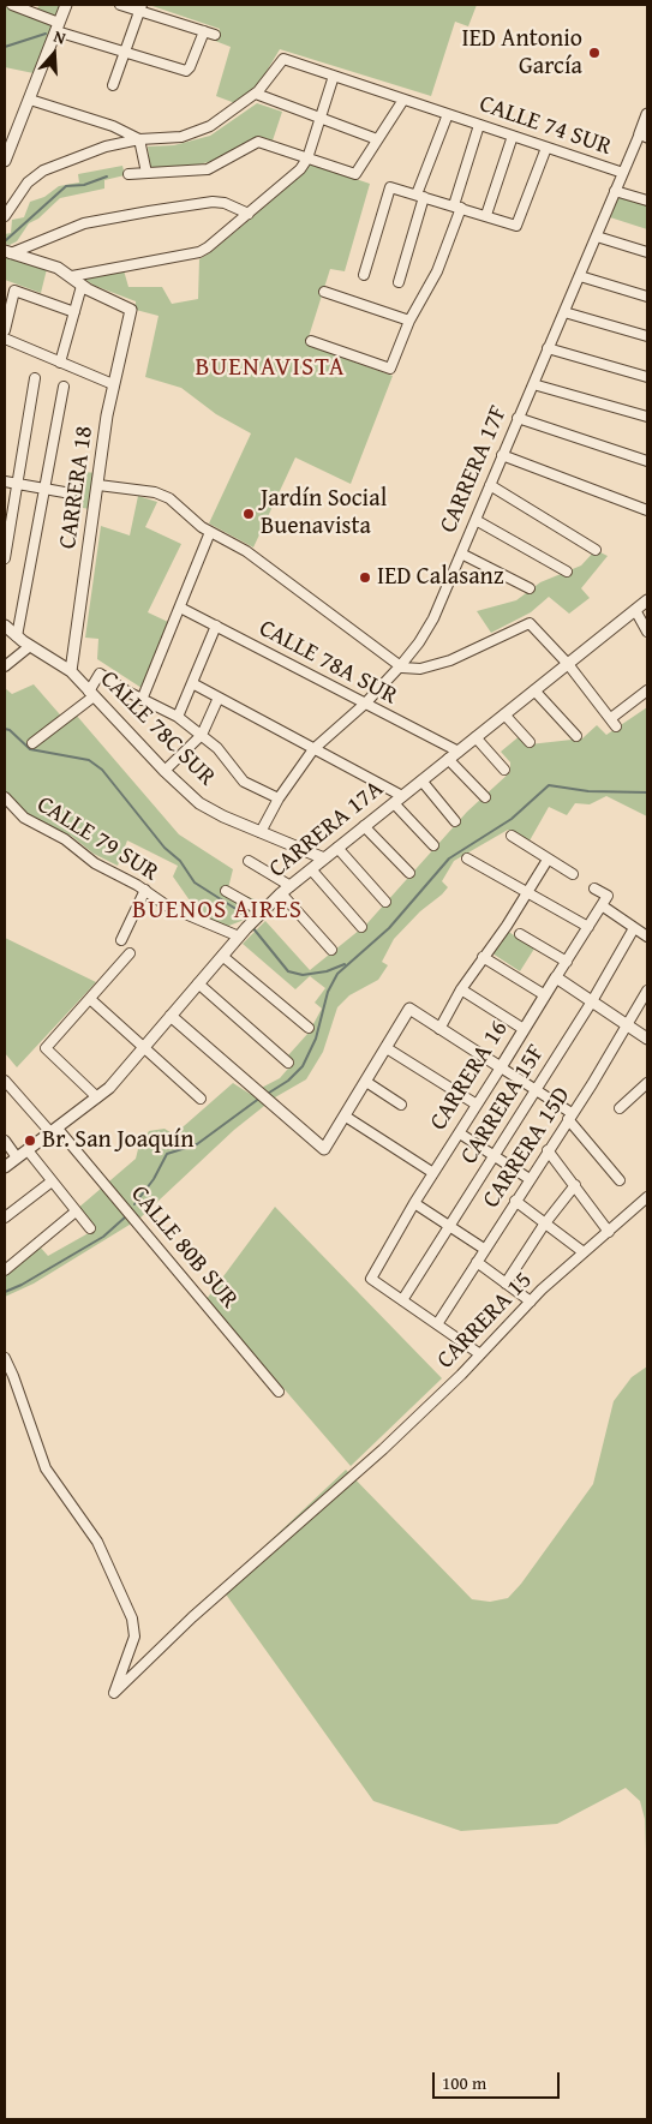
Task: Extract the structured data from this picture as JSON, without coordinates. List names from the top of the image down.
{
  "streets": {
    "street": [
      "CALLE 74 SUR",
      "CARRERA 17F",
      "CARRERA 18",
      "CALLE 78A SUR",
      "CALLE 78C SUR",
      "CARRERA 17A",
      "CALLE 79 SUR",
      "CARRERA 16",
      "CARRERA 15F",
      "CARRERA 15D",
      "CALLE 80B SUR",
      "CARRERA 15"
    ]
  },
  "crossings": [
    ["CALLE 74 SUR", "CARRERA 17F"],
    ["CARRERA 17F", "CALLE 78A SUR"],
    ["CARRERA 17F", "CALLE 78C SUR"],
    ["CARRERA 18", "CALLE 78C SUR"],
    ["CALLE 78A SUR", "CARRERA 17A"],
    ["CALLE 78C SUR", "CARRERA 17A"],
    ["CARRERA 17A", "CALLE 79 SUR"],
    ["CARRERA 17A", "CALLE 80B SUR"],
    ["CARRERA 16", "CARRERA 15F"]
  ],
  "districts": ["BUENAVISTA", "BUENOS AIRES"],
  "places": [
    "IED Antonio García",
    "Jardín Social Buenavista",
    "IED Calasanz",
    "Br. San Joaquín"
  ],
  "scale_bar": "100 m",
  "north": "top"
}
